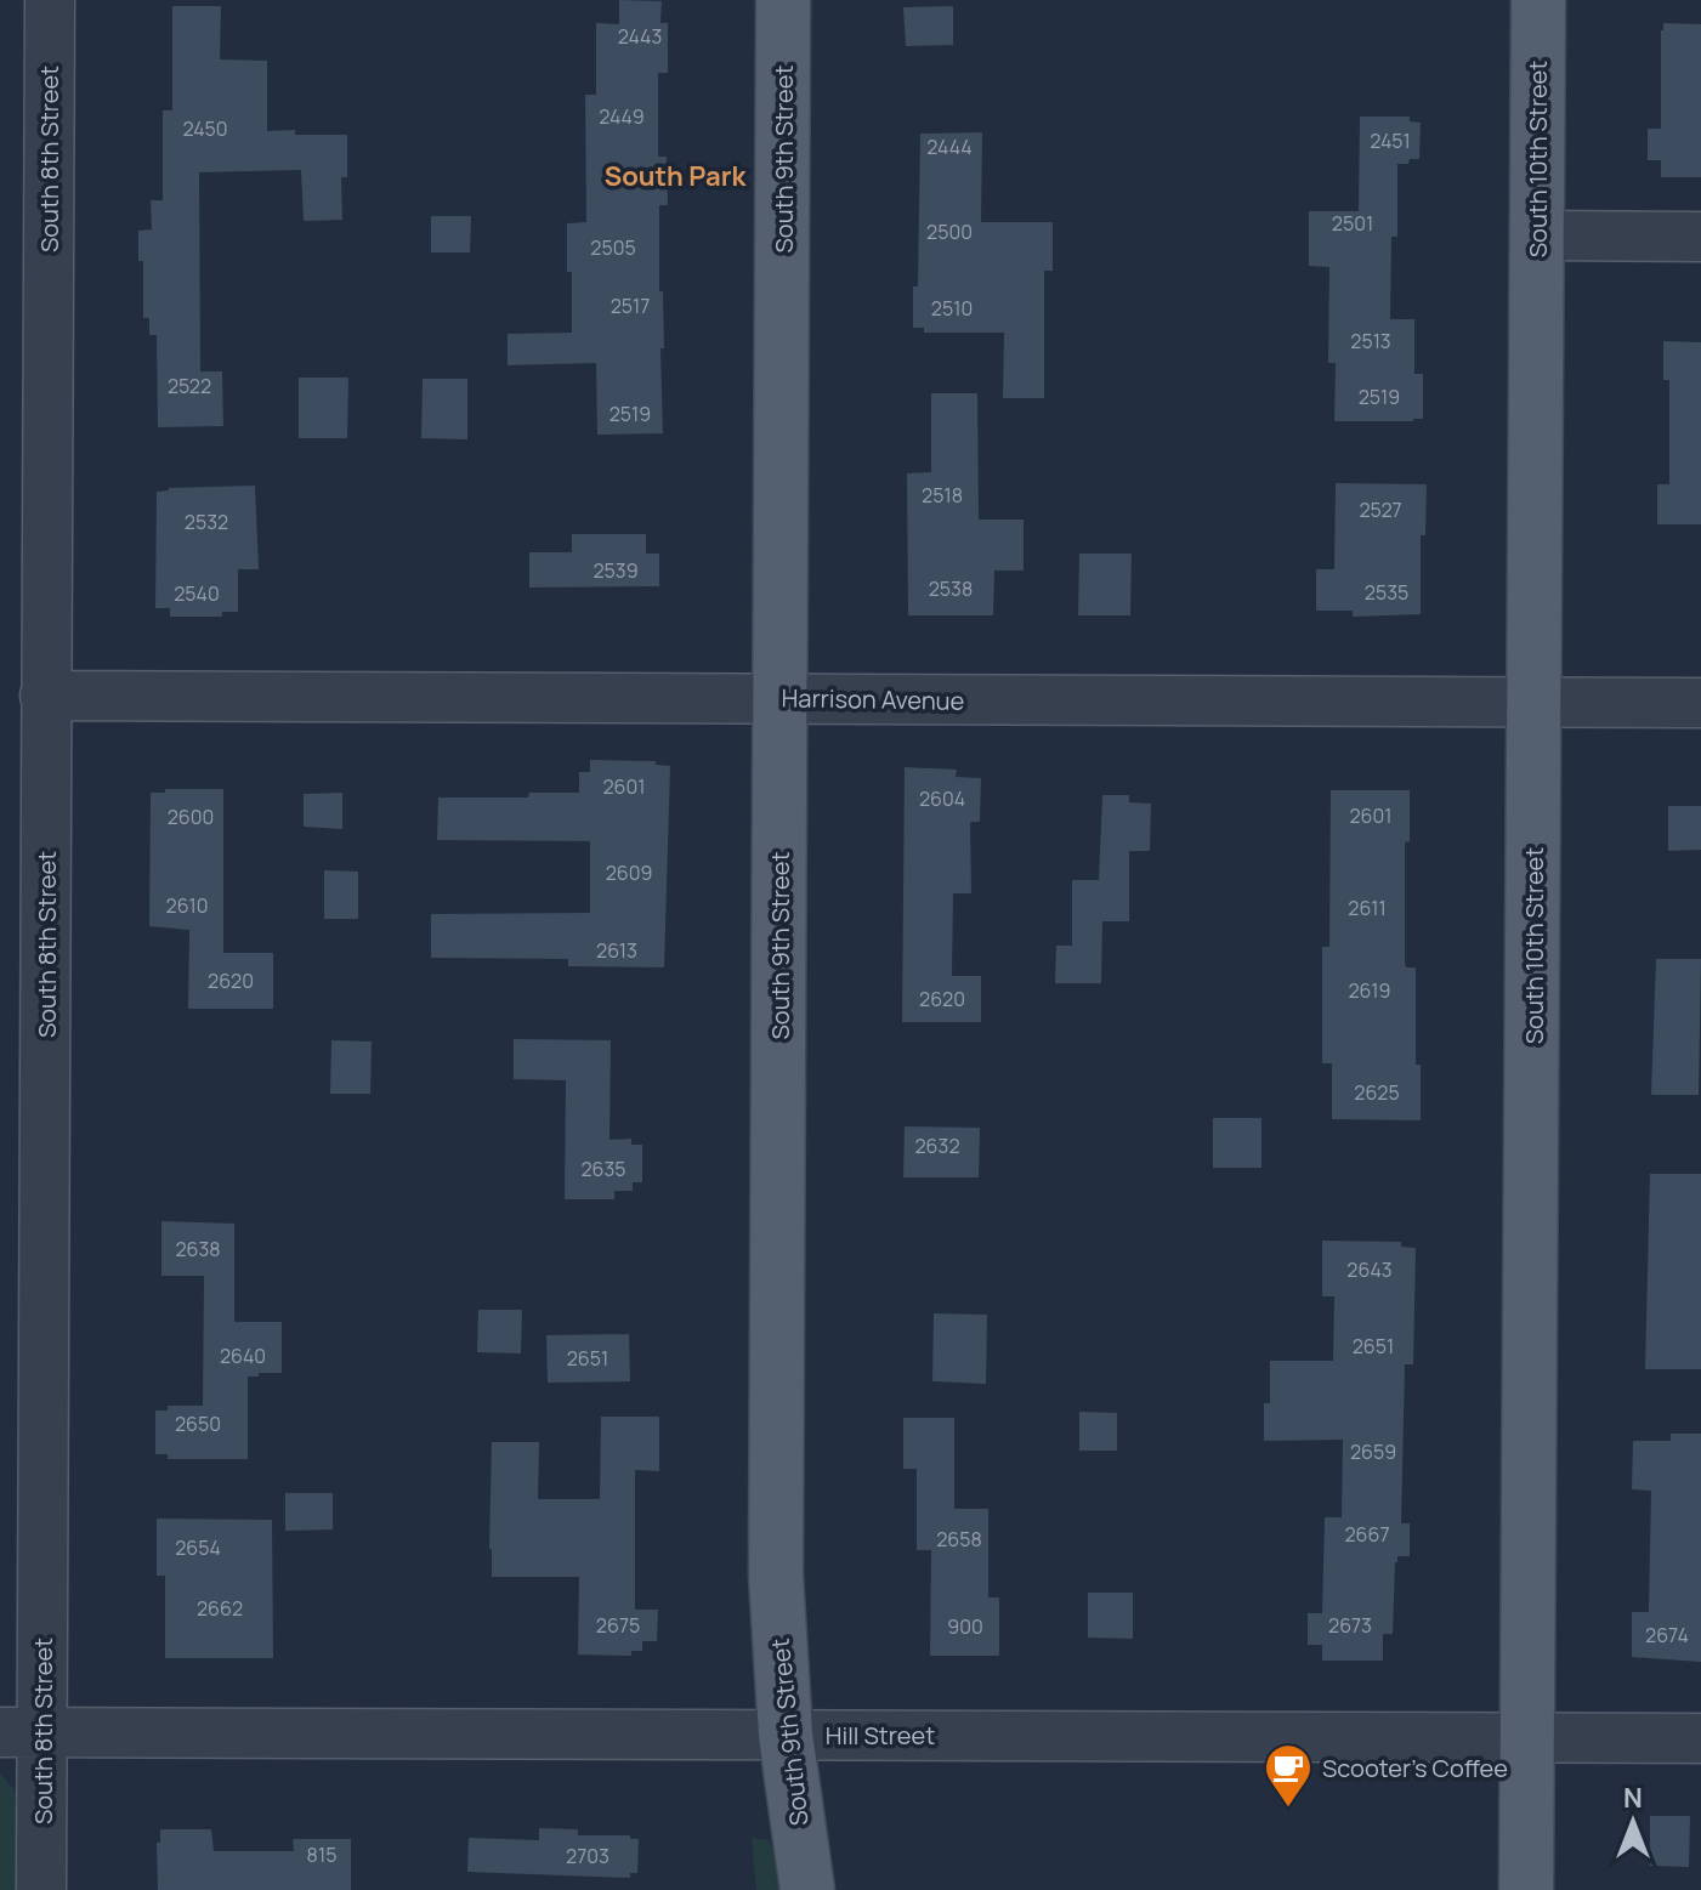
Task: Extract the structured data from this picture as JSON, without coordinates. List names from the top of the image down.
{
  "streets": {
    "main road": ["South 9th Street", "South 10th Street"],
    "street": ["South 8th Street", "Harrison Avenue", "Hill Street"]
  },
  "crossings": [
    ["South 8th Street", "Harrison Avenue"],
    ["South 8th Street", "Hill Street"],
    ["South 9th Street", "Harrison Avenue"],
    ["South 9th Street", "Hill Street"],
    ["South 10th Street", "Harrison Avenue"],
    ["South 10th Street", "Hill Street"]
  ],
  "districts": ["South Park"],
  "places": {
    "cafe": ["Scooter's Coffee"]
  },
  "house_numbers": [
    "2443",
    "2449",
    "2450",
    "2451",
    "2444",
    "2501",
    "2500",
    "2505",
    "2517",
    "2510",
    "2513",
    "2522",
    "2519",
    "2519",
    "2518",
    "2527",
    "2532",
    "2539",
    "2538",
    "2535",
    "2540",
    "2601",
    "2604",
    "2601",
    "2600",
    "2609",
    "2610",
    "2611",
    "2613",
    "2620",
    "2619",
    "2620",
    "2625",
    "2632",
    "2635",
    "2638",
    "2643",
    "2651",
    "2640",
    "2651",
    "2650",
    "2659",
    "2667",
    "2658",
    "2654",
    "2662",
    "2675",
    "2673",
    "900",
    "2674",
    "815",
    "2703"
  ],
  "north": "top"
}
